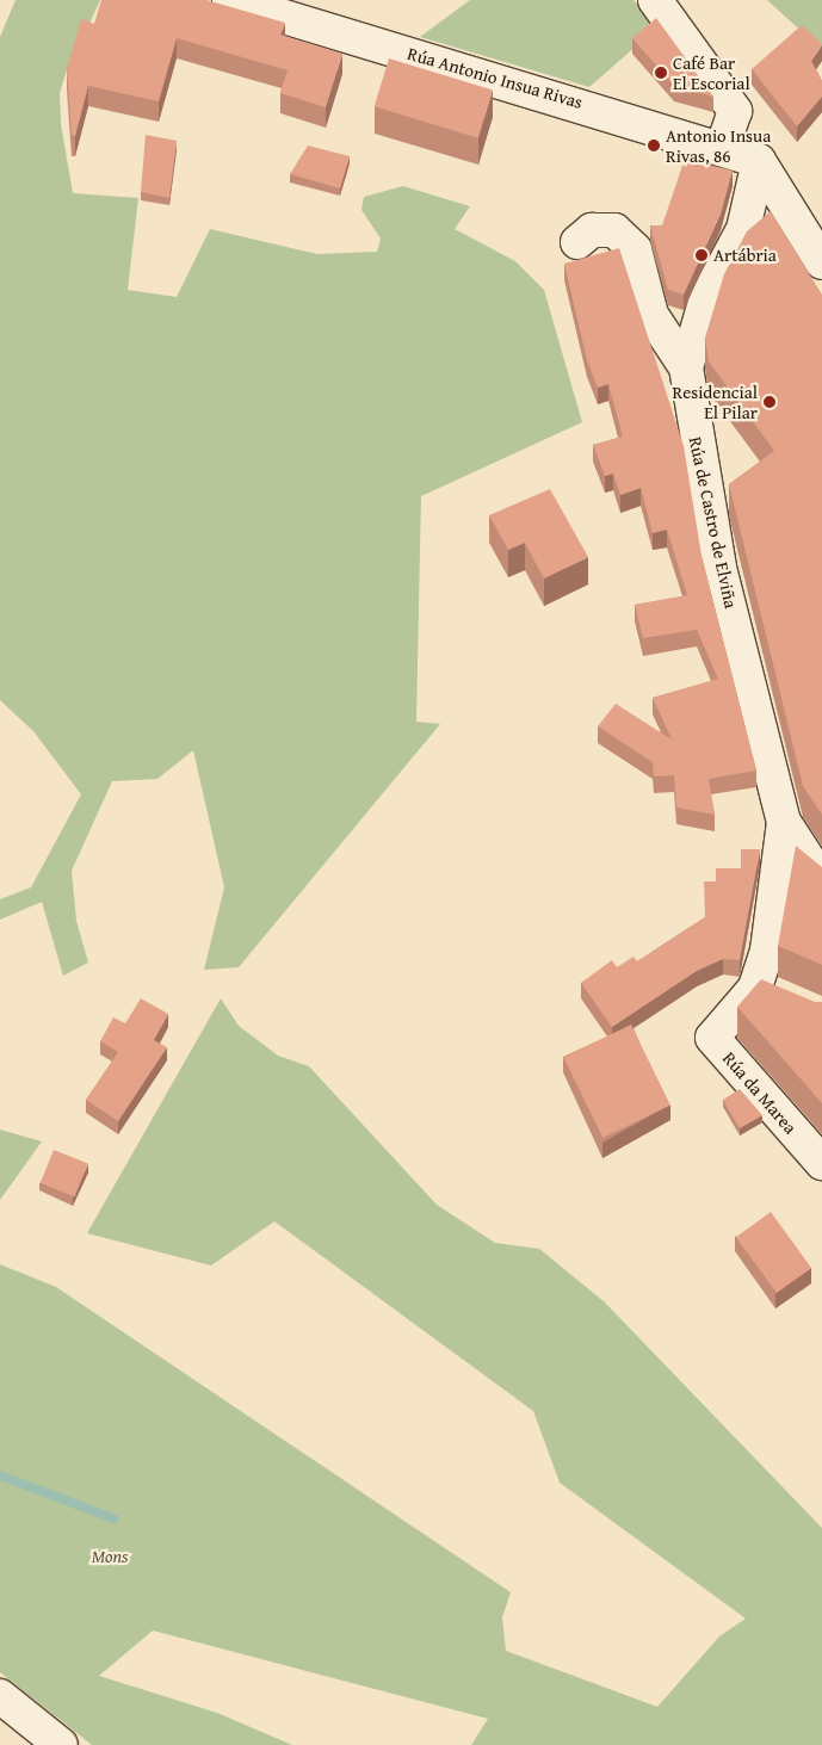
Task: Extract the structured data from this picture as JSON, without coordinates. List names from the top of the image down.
{
  "streets": {
    "street": ["Rúa Antonio Insua Rivas", "Rúa de Castro de Elviña", "Rúa da Marea"]
  },
  "crossings": [
    ["Rúa Antonio Insua Rivas", "Rúa de Castro de Elviña"],
    ["Rúa de Castro de Elviña", "Rúa da Marea"]
  ],
  "parks": ["Mons"],
  "places": [
    "Café Bar El Escorial",
    "Antonio Insua Rivas, 86",
    "Artábria",
    "Residencial El Pilar"
  ]
}
